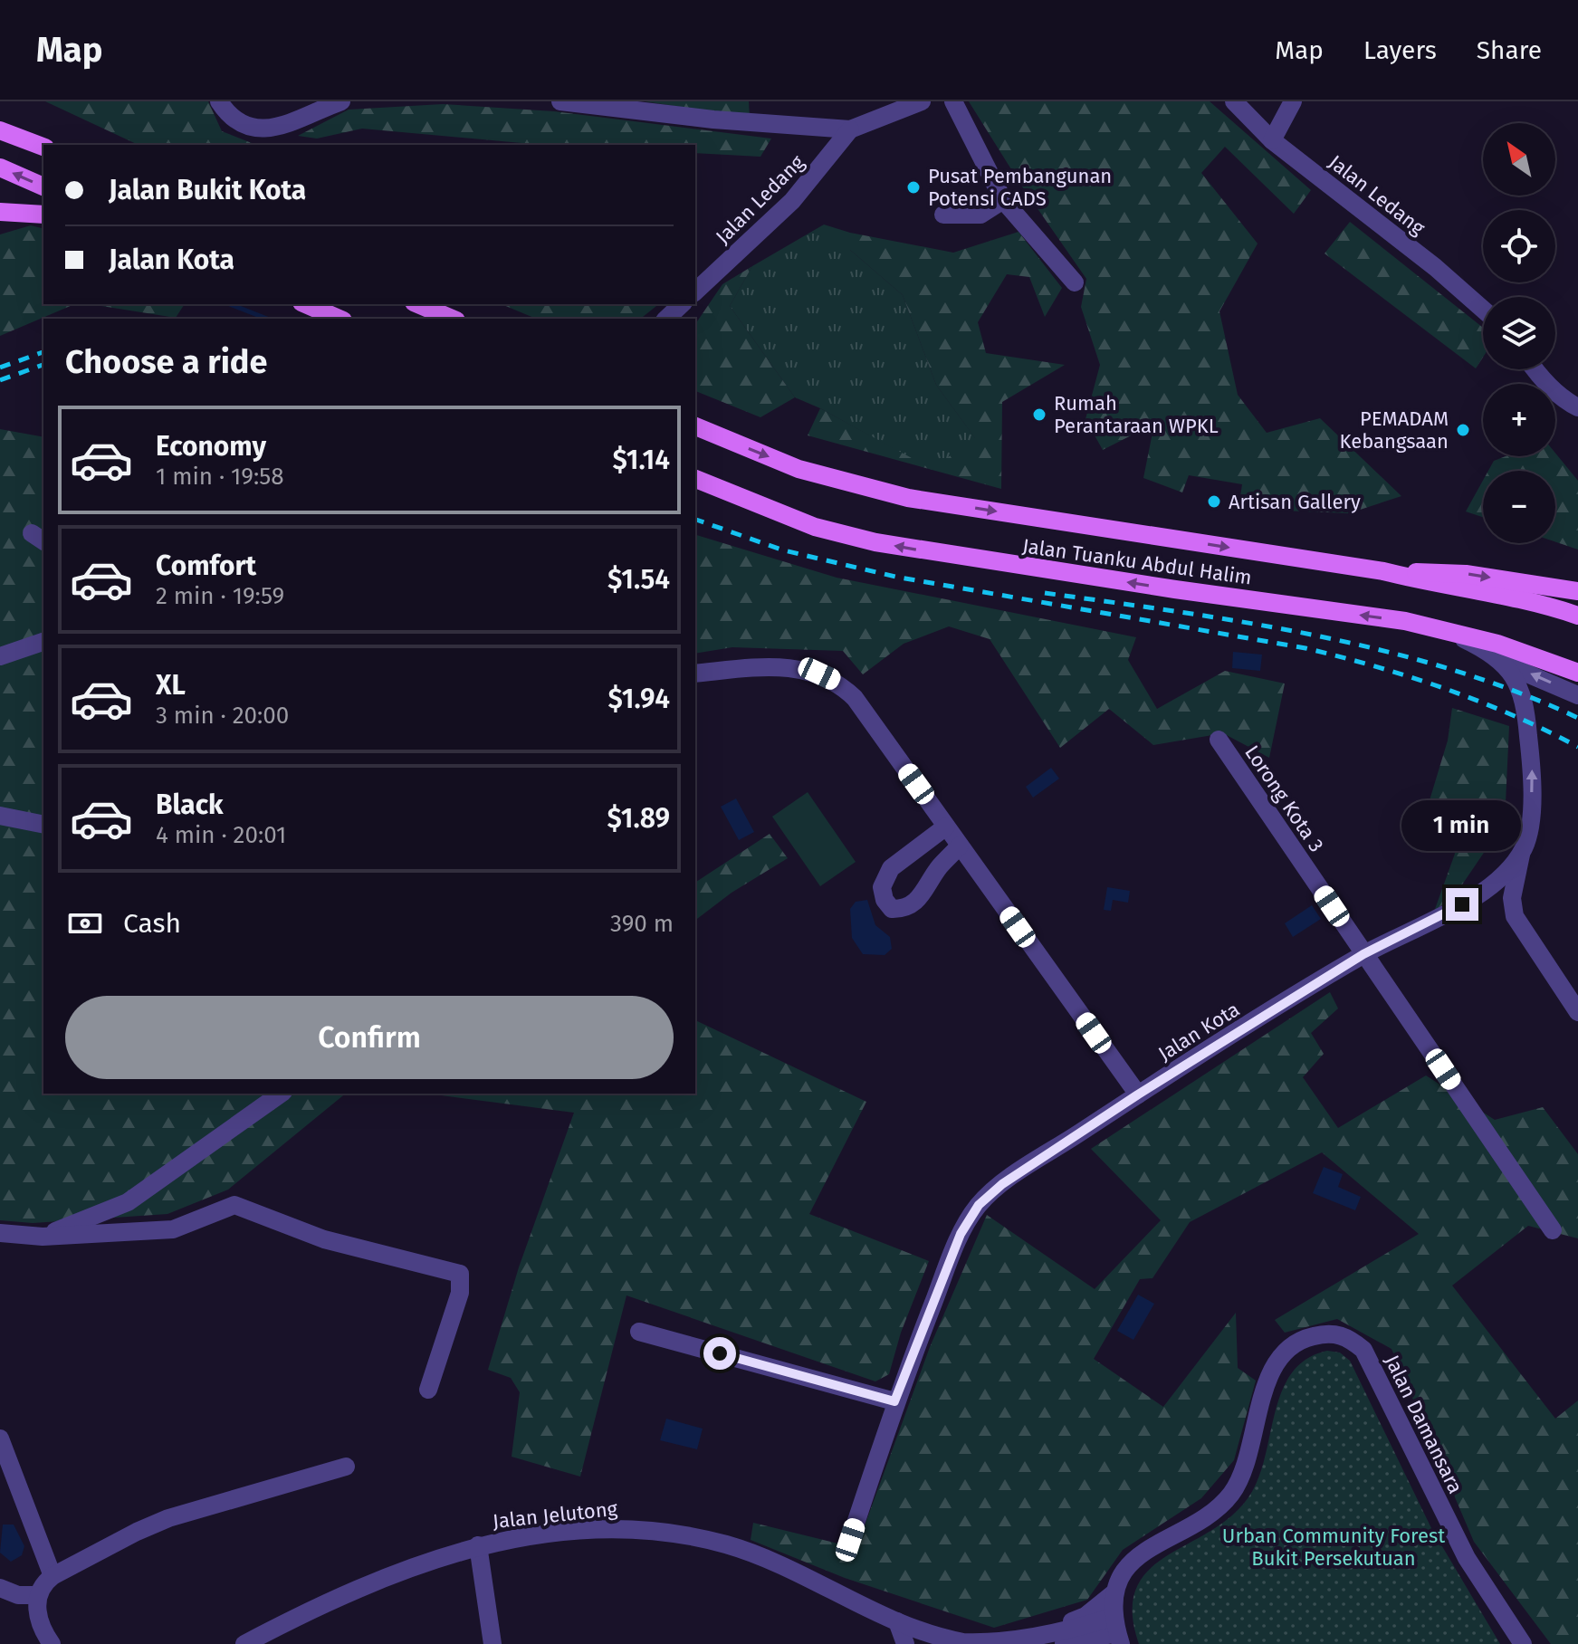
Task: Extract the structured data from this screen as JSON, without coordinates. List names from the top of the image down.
{
  "streets": {
    "main road": ["Jalan Tuanku Abdul Halim"],
    "street": [
      "Jalan Ledang",
      "Lorong Kota 3",
      "Jalan Kota",
      "Jalan Damansara",
      "Jalan Jelutong"
    ]
  },
  "crossings": [
    ["Lorong Kota 3", "Jalan Kota"],
    ["Jalan Damansara", "Jalan Jelutong"]
  ],
  "parks": ["Urban Community Forest Bukit Persekutuan"],
  "places": [
    "Pusat Pembangunan Potensi CADS",
    "Rumah Perantaraan WPKL",
    "PEMADAM Kebangsaan",
    "Artisan Gallery"
  ],
  "north": "top left",
  "page": {
    "header": "Map",
    "nav": ["Map", "Layers", "Share"],
    "map_buttons": ["+", "−"],
    "banner": ["Jalan Bukit Kota", "Jalan Kota"],
    "heading": "Choose a ride",
    "list": [
      {
        "name": "Economy",
        "note": "1 min · 19:58",
        "value": "$1.14"
      },
      {
        "name": "Comfort",
        "note": "2 min · 19:59",
        "value": "$1.54"
      },
      {
        "name": "XL",
        "note": "3 min · 20:00",
        "value": "$1.94"
      },
      {
        "name": "Black",
        "note": "4 min · 20:01",
        "value": "$1.89"
      }
    ],
    "bubble": "1 min",
    "pay": ["Cash", "390 m"],
    "buttons": "Confirm"
  }
}
